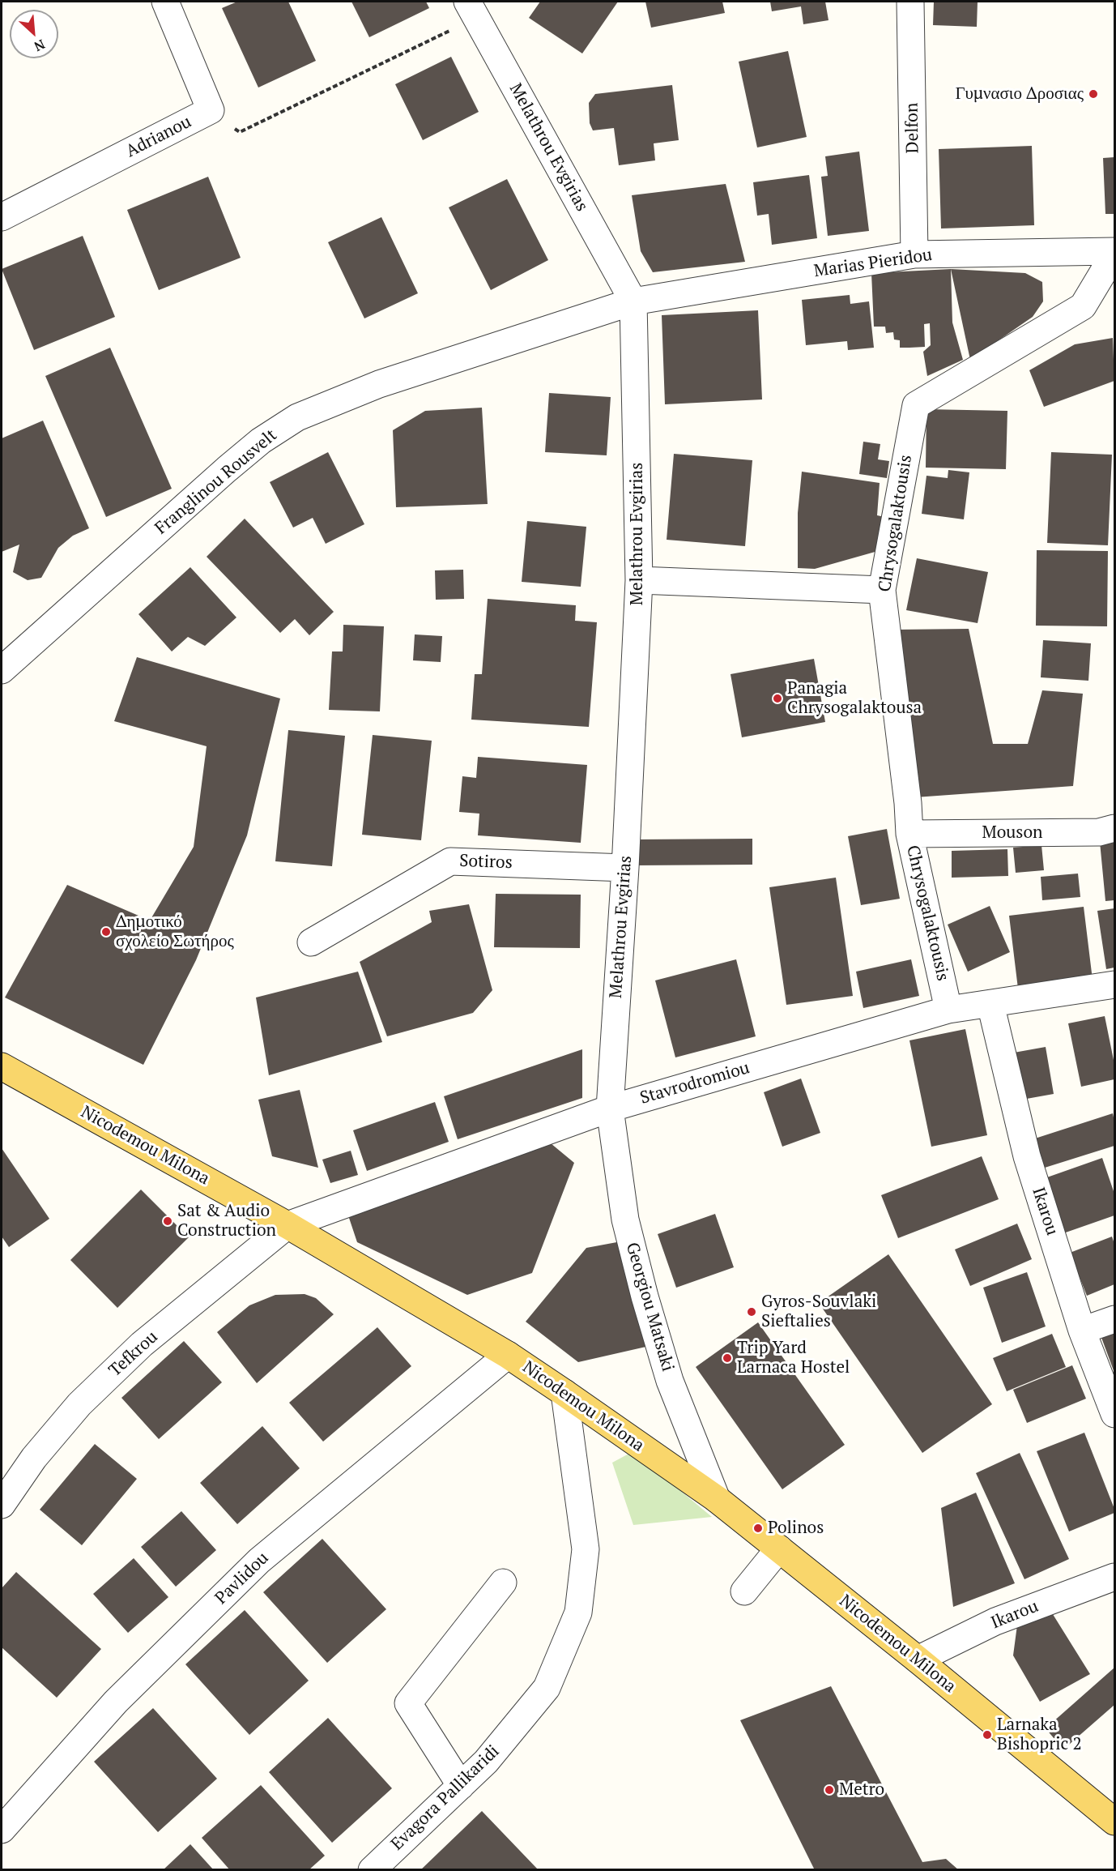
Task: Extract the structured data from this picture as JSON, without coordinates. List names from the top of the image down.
{
  "streets": {
    "main road": ["Nicodemou Milona"],
    "street": [
      "Delfon",
      "Adrianou",
      "Melathrou Evgirias",
      "Marias Pieridou",
      "Franglinou Rousvelt",
      "Chrysogalaktousis",
      "Mouson",
      "Sotiros",
      "Stavrodromiou",
      "Ikarou",
      "Georgiou Matsaki",
      "Tefkrou",
      "Pavlidou",
      "Evagora Pallikaridi"
    ]
  },
  "crossings": [
    ["Delfon", "Marias Pieridou"],
    ["Melathrou Evgirias", "Marias Pieridou"],
    ["Melathrou Evgirias", "Franglinou Rousvelt"],
    ["Melathrou Evgirias", "Sotiros"],
    ["Melathrou Evgirias", "Stavrodromiou"],
    ["Melathrou Evgirias", "Georgiou Matsaki"],
    ["Marias Pieridou", "Franglinou Rousvelt"],
    ["Marias Pieridou", "Chrysogalaktousis"],
    ["Chrysogalaktousis", "Mouson"],
    ["Chrysogalaktousis", "Stavrodromiou"],
    ["Stavrodromiou", "Nicodemou Milona"],
    ["Stavrodromiou", "Ikarou"],
    ["Stavrodromiou", "Georgiou Matsaki"],
    ["Stavrodromiou", "Tefkrou"],
    ["Nicodemou Milona", "Ikarou"],
    ["Nicodemou Milona", "Georgiou Matsaki"],
    ["Nicodemou Milona", "Tefkrou"],
    ["Nicodemou Milona", "Pavlidou"],
    ["Nicodemou Milona", "Evagora Pallikaridi"]
  ],
  "places": [
    "Γυμνασιο Δροσιας",
    "Panagia Chrysogalaktousa",
    "Δημοτικό σχολείο Σωτήρος",
    "Sat & Audio Construction",
    "Gyros-Souvlaki Sieftalies",
    "Trip Yard Larnaca Hostel",
    "Polinos",
    "Larnaka Bishopric 2",
    "Metro"
  ],
  "north": "bottom right"
}
